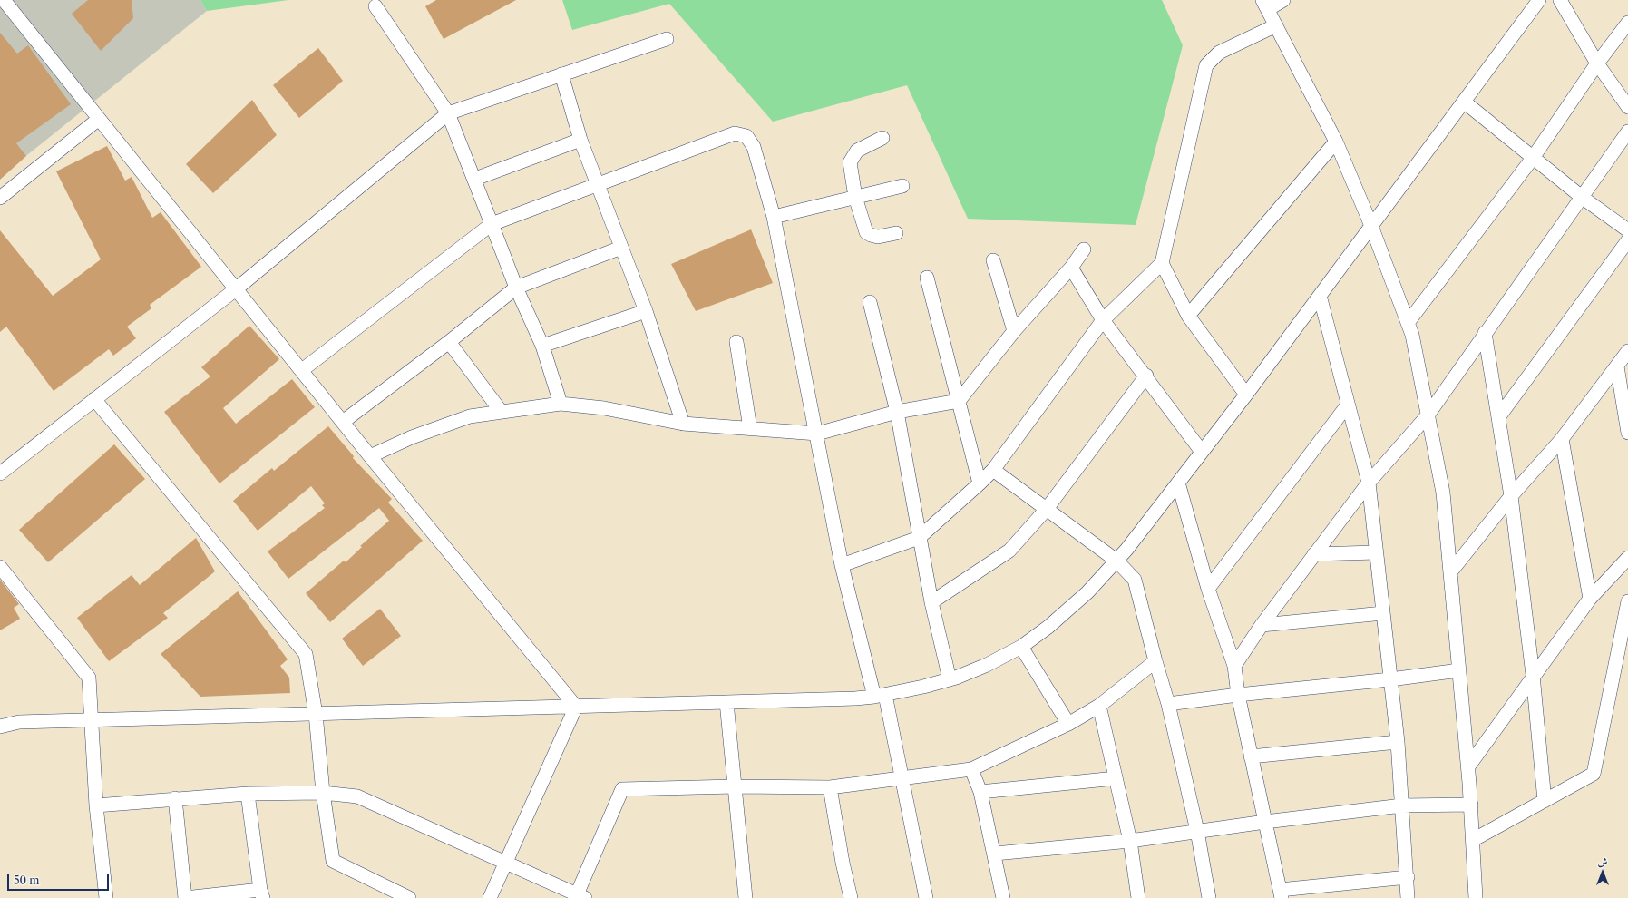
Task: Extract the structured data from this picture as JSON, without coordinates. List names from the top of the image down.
{
  "scale_bar": "50 m",
  "north": "top"
}
